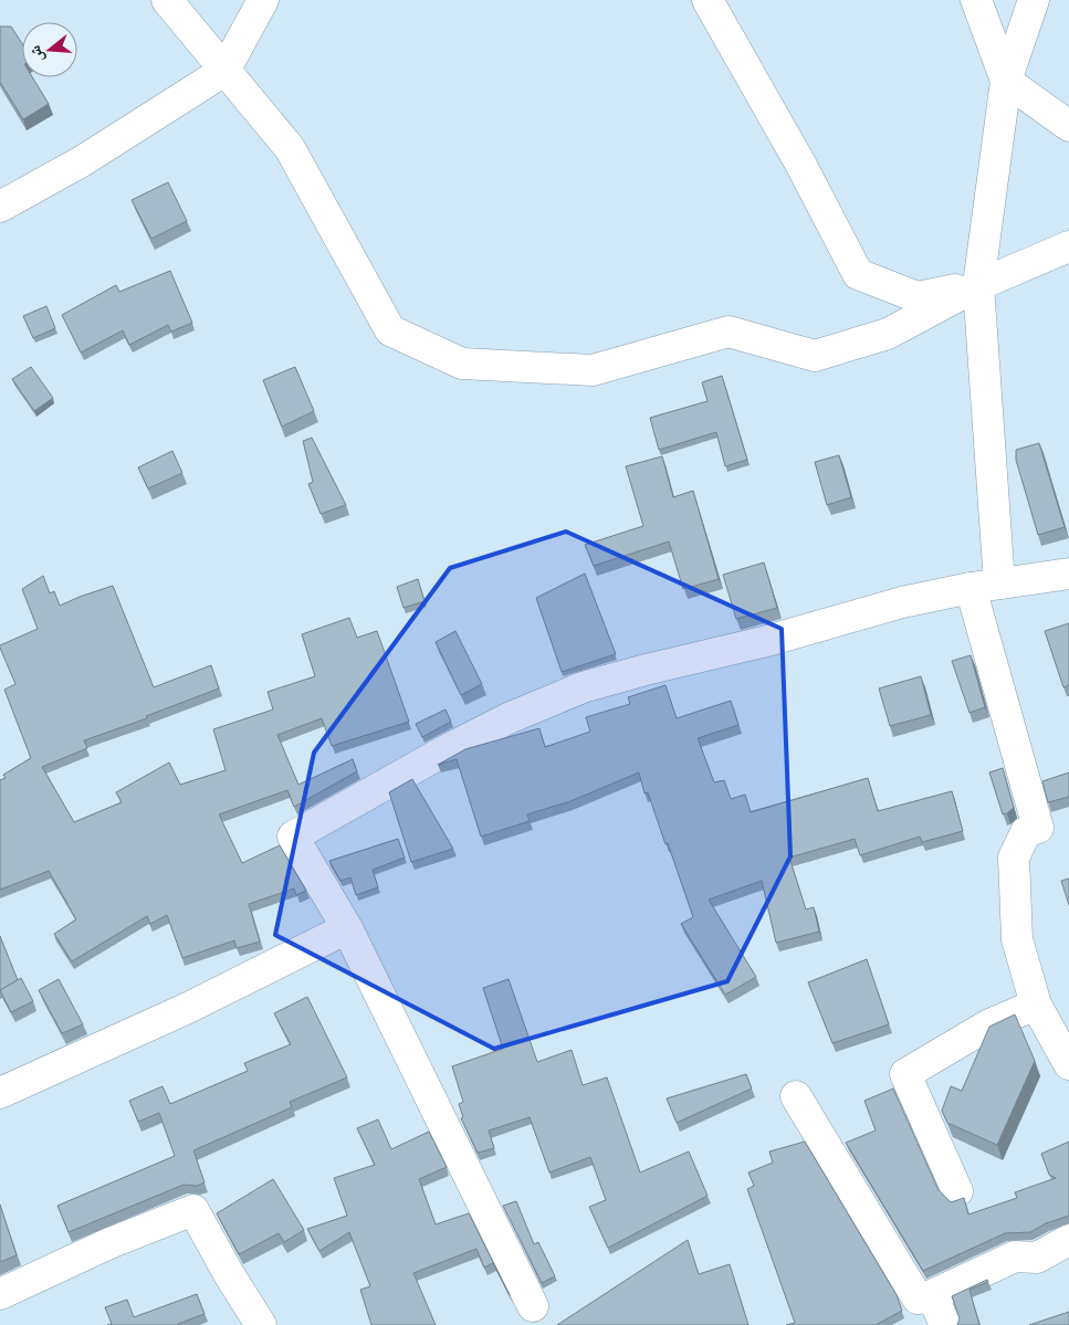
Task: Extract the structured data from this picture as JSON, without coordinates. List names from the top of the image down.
{
  "north": "left"
}
